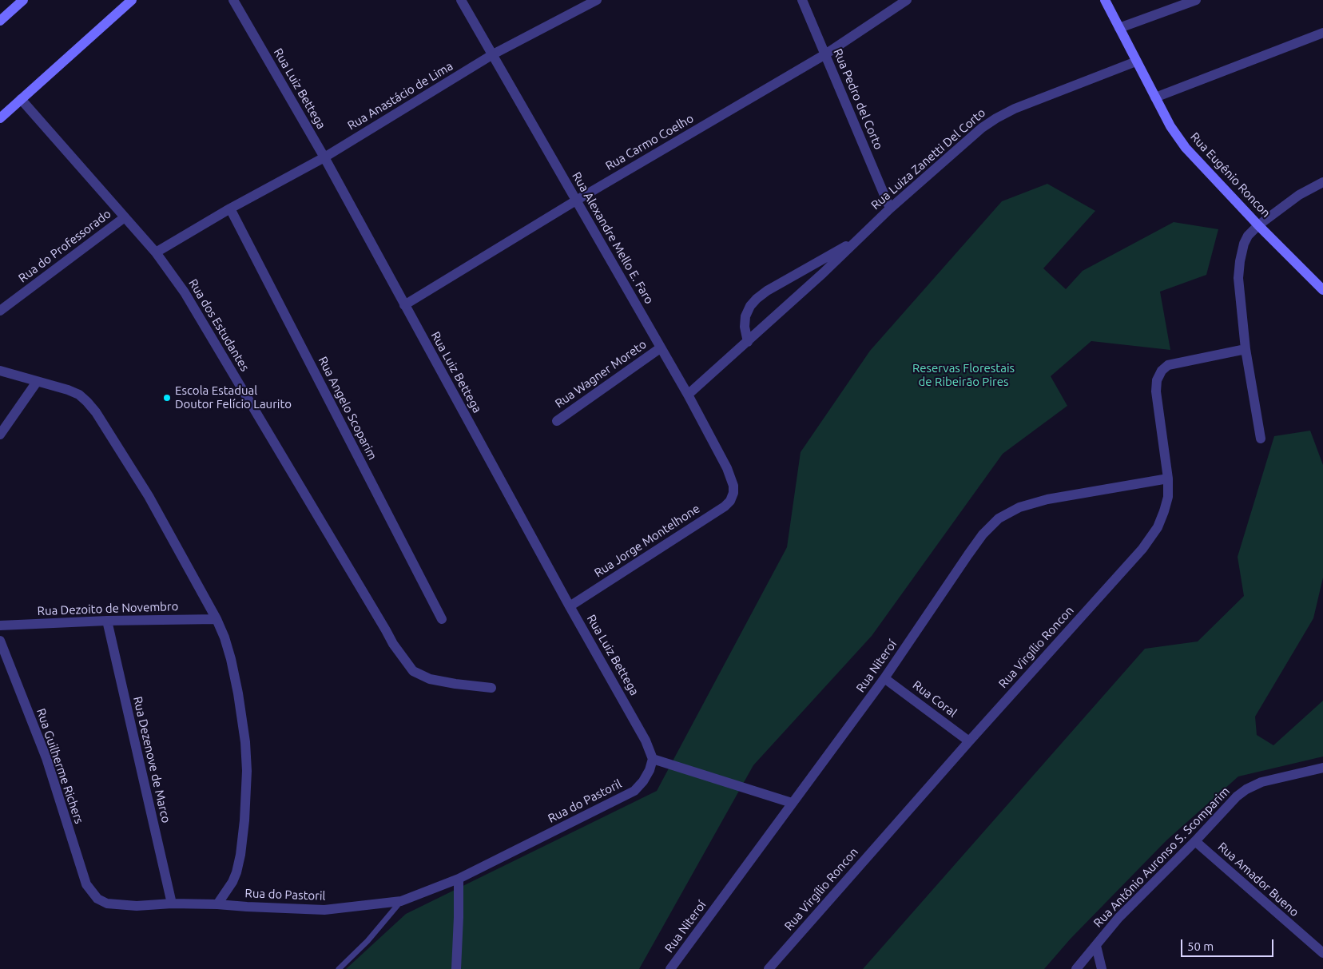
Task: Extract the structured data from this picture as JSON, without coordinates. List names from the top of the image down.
{
  "streets": {
    "street": [
      "Rua Luiz Bettega",
      "Rua Anastácio de Lima",
      "Rua Pedro del Corto",
      "Rua Carmo Coelho",
      "Rua Luiza Zanetti Del Corto",
      "Rua Eugênio Roncon",
      "Rua Alexandre Mello E. Faro",
      "Rua do Professorado",
      "Rua dos Estudantes",
      "Rua Wagner Moreto",
      "Rua Angelo Scoparim",
      "Rua Jorge Montelhone",
      "Rua Dezoito de Novembro",
      "Rua Virgílio Roncon",
      "Rua Niteroí",
      "Rua Coral",
      "Rua Dezenove de Marco",
      "Rua Guilherme Richers",
      "Rua do Pastoril",
      "Rua Antônio Auronso S. Scomparim",
      "Rua Amador Bueno"
    ]
  },
  "crossings": [
    ["Rua Luiz Bettega", "Rua Anastácio de Lima"],
    ["Rua Luiz Bettega", "Rua Carmo Coelho"],
    ["Rua Luiz Bettega", "Rua Jorge Montelhone"],
    ["Rua Luiz Bettega", "Rua do Pastoril"],
    ["Rua Anastácio de Lima", "Rua Alexandre Mello E. Faro"],
    ["Rua Anastácio de Lima", "Rua dos Estudantes"],
    ["Rua Anastácio de Lima", "Rua Angelo Scoparim"],
    ["Rua Pedro del Corto", "Rua Carmo Coelho"],
    ["Rua Pedro del Corto", "Rua Luiza Zanetti Del Corto"],
    ["Rua Carmo Coelho", "Rua Alexandre Mello E. Faro"],
    ["Rua Luiza Zanetti Del Corto", "Rua Eugênio Roncon"],
    ["Rua Luiza Zanetti Del Corto", "Rua Alexandre Mello E. Faro"],
    ["Rua Alexandre Mello E. Faro", "Rua Wagner Moreto"],
    ["Rua Alexandre Mello E. Faro", "Rua Jorge Montelhone"],
    ["Rua do Professorado", "Rua dos Estudantes"],
    ["Rua Dezoito de Novembro", "Rua Dezenove de Marco"],
    ["Rua Virgílio Roncon", "Rua Niteroí"],
    ["Rua Virgílio Roncon", "Rua Coral"],
    ["Rua Niteroí", "Rua Coral"],
    ["Rua Dezenove de Marco", "Rua do Pastoril"],
    ["Rua Guilherme Richers", "Rua do Pastoril"],
    ["Rua Antônio Auronso S. Scomparim", "Rua Amador Bueno"]
  ],
  "parks": ["Reservas Florestais de Ribeirão Pires"],
  "places": ["Escola Estadual Doutor Felício Laurito"],
  "scale_bar": "50 m"
}
